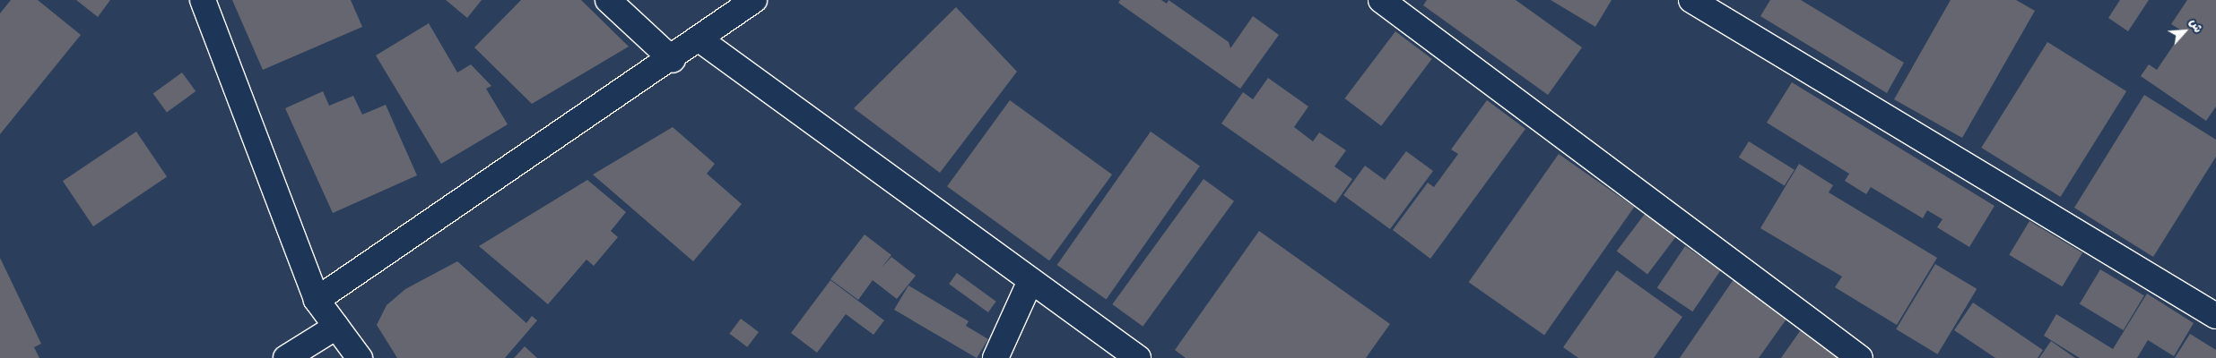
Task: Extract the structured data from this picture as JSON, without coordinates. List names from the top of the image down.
{
  "north": "top right"
}
